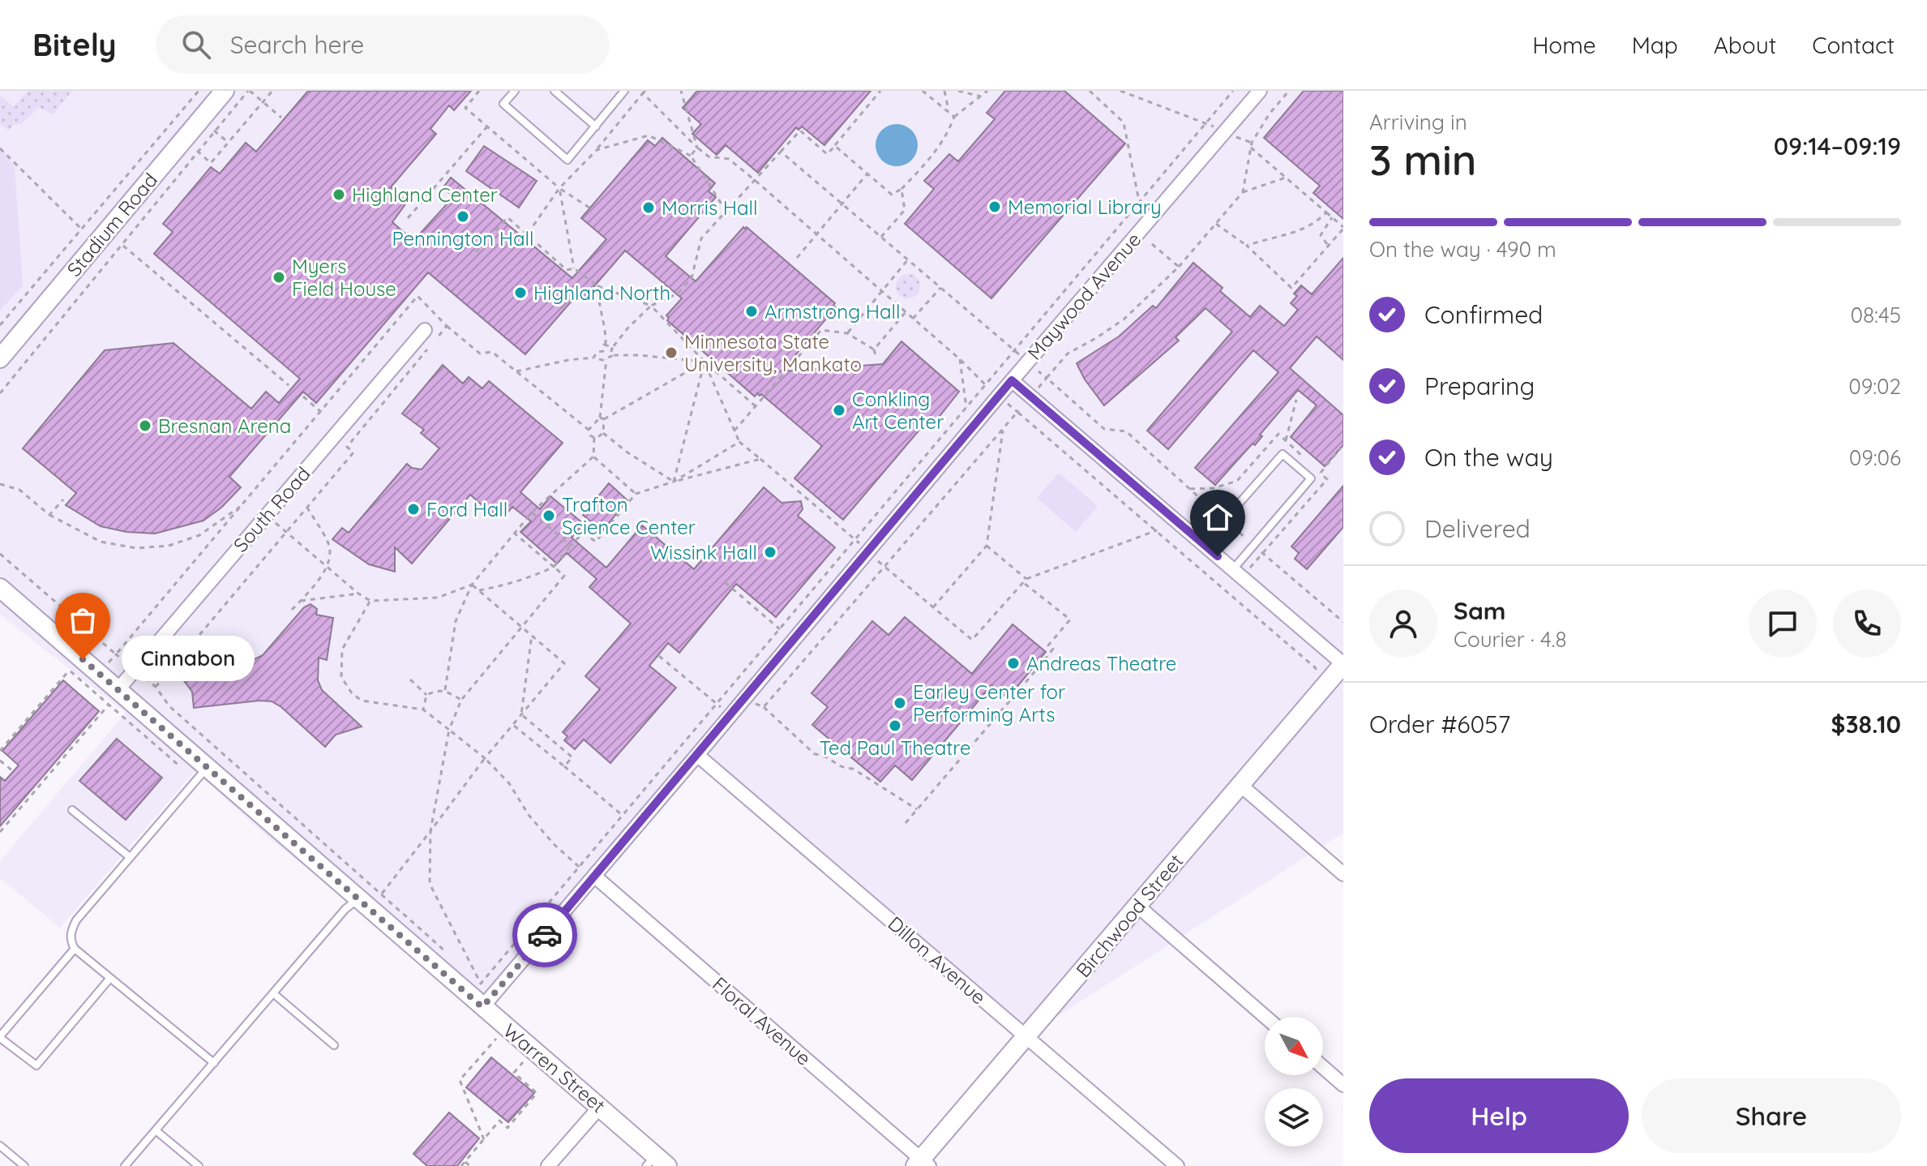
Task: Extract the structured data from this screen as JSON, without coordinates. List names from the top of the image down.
{
  "streets": {
    "street": [
      "Stadium Road",
      "Maywood Avenue",
      "South Road",
      "Birchwood Street",
      "Dillon Avenue",
      "Floral Avenue",
      "Warren Street"
    ]
  },
  "crossings": [
    ["Maywood Avenue", "Dillon Avenue"],
    ["Maywood Avenue", "Floral Avenue"],
    ["Maywood Avenue", "Warren Street"],
    ["South Road", "Warren Street"],
    ["Birchwood Street", "Dillon Avenue"],
    ["Birchwood Street", "Floral Avenue"]
  ],
  "places": [
    "Highland Center",
    "Memorial Library",
    "Morris Hall",
    "Pennington Hall",
    "Myers Field House",
    "Highland North",
    "Armstrong Hall",
    "Minnesota State University, Mankato",
    "Conkling Art Center",
    "Bresnan Arena",
    "Ford Hall",
    "Trafton Science Center",
    "Wissink Hall",
    "Cinnabon",
    "Andreas Theatre",
    "Earley Center for Performing Arts",
    "Ted Paul Theatre"
  ],
  "north": "bottom right",
  "page": {
    "header": "Bitely",
    "search": "Search here",
    "nav": [
      "Home",
      "Map",
      "About",
      "Contact"
    ],
    "heading": ["3 min", "Arriving in", "09:14–09:19"],
    "panel": [
      "Sam",
      "Courier · 4.8",
      "Order #6057",
      "$38.10"
    ],
    "bar": "On the way · 490 m",
    "list": [
      ["Confirmed", "08:45"],
      ["Preparing", "09:02"],
      ["On the way", "09:06"],
      "Delivered"
    ],
    "bubble": "Cinnabon",
    "buttons": ["Help", "Share"]
  }
}
